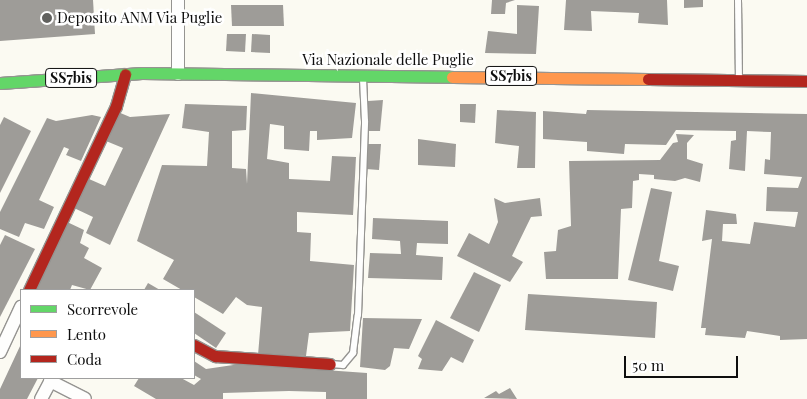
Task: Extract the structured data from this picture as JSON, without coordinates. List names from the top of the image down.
{
  "streets": {
    "main road": ["Via Nazionale delle Puglie", "SS7bis"]
  },
  "places": ["Deposito ANM Via Puglie"],
  "legend": ["Scorrevole", "Lento", "Coda"],
  "scale_bar": "50 m"
}
